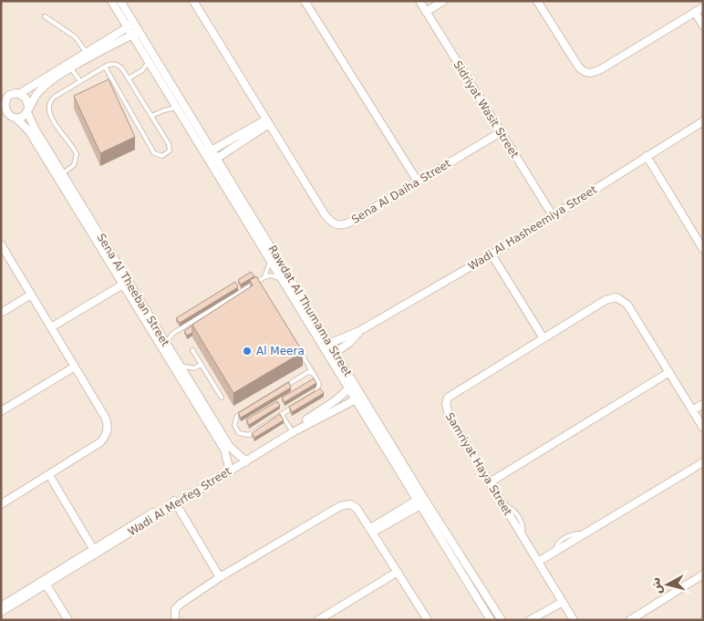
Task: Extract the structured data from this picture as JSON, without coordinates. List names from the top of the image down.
{
  "streets": {
    "street": [
      "Sidriyat Wasit Street",
      "Sena Al Daiha Street",
      "Wadi Al Hasheemiya Street",
      "Sena Al Theeban Street",
      "Rawdat Al Thumama Street",
      "Samriyat Haya Street",
      "Wadi Al Merfeg Street"
    ]
  },
  "crossings": [
    ["Sidriyat Wasit Street", "Sena Al Daiha Street"],
    ["Sidriyat Wasit Street", "Wadi Al Hasheemiya Street"],
    ["Wadi Al Hasheemiya Street", "Rawdat Al Thumama Street"],
    ["Sena Al Theeban Street", "Wadi Al Merfeg Street"],
    ["Rawdat Al Thumama Street", "Wadi Al Merfeg Street"]
  ],
  "places": ["Al Meera"],
  "north": "left"
}
